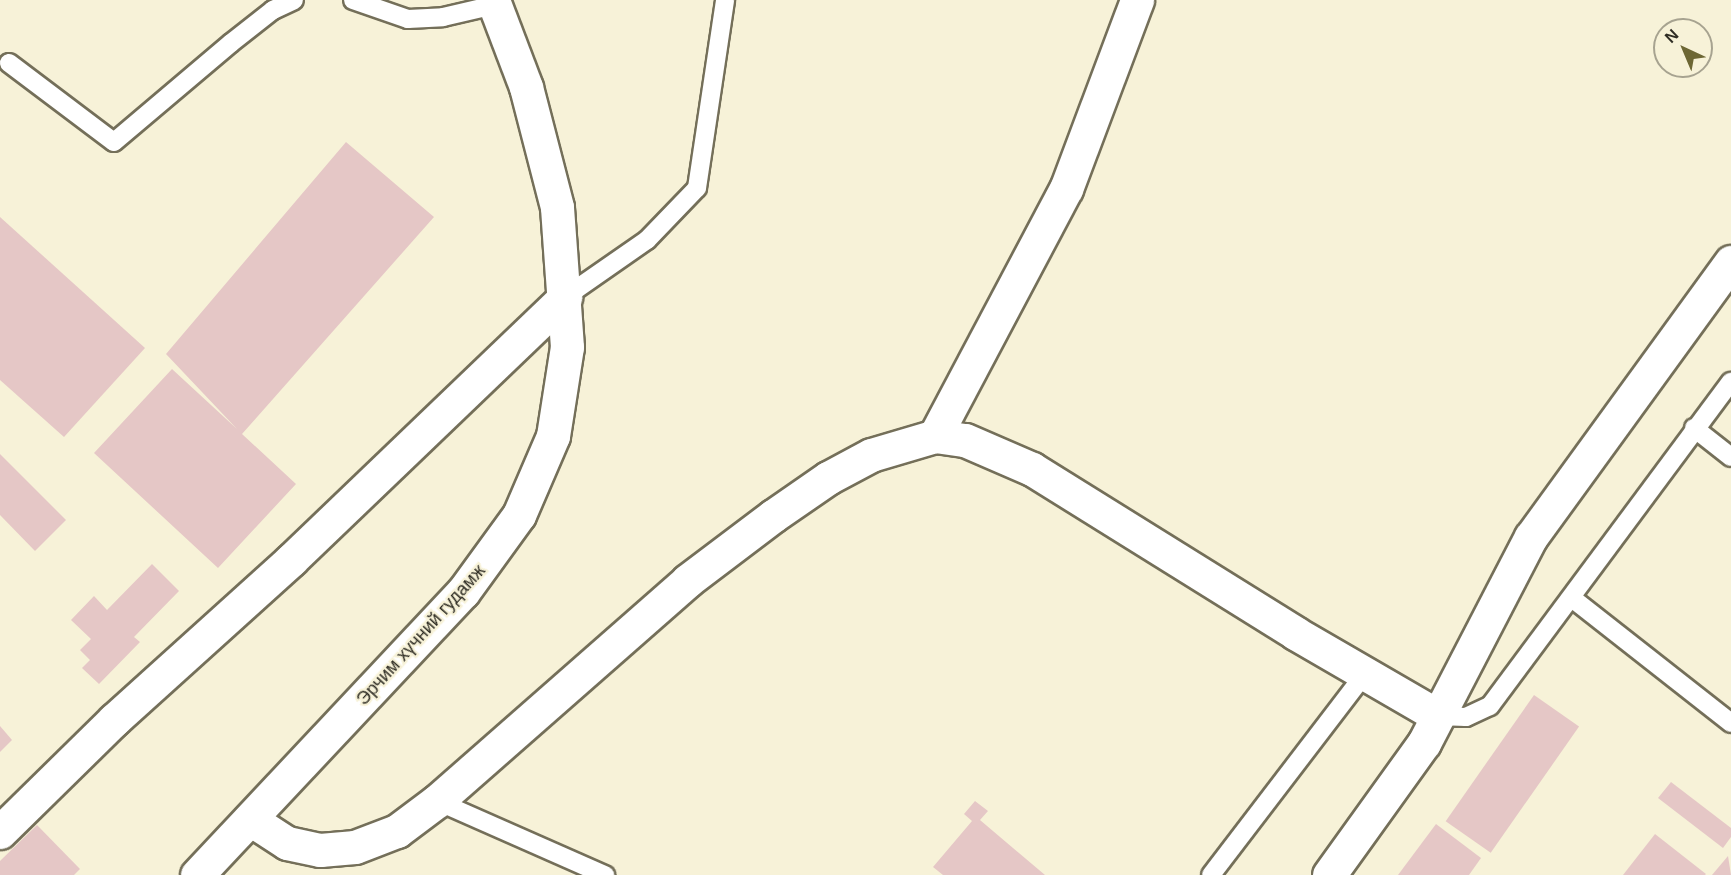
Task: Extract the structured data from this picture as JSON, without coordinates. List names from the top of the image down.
{
  "streets": {
    "street": ["Эрчим хүчний гудамж"]
  },
  "north": "top left"
}
